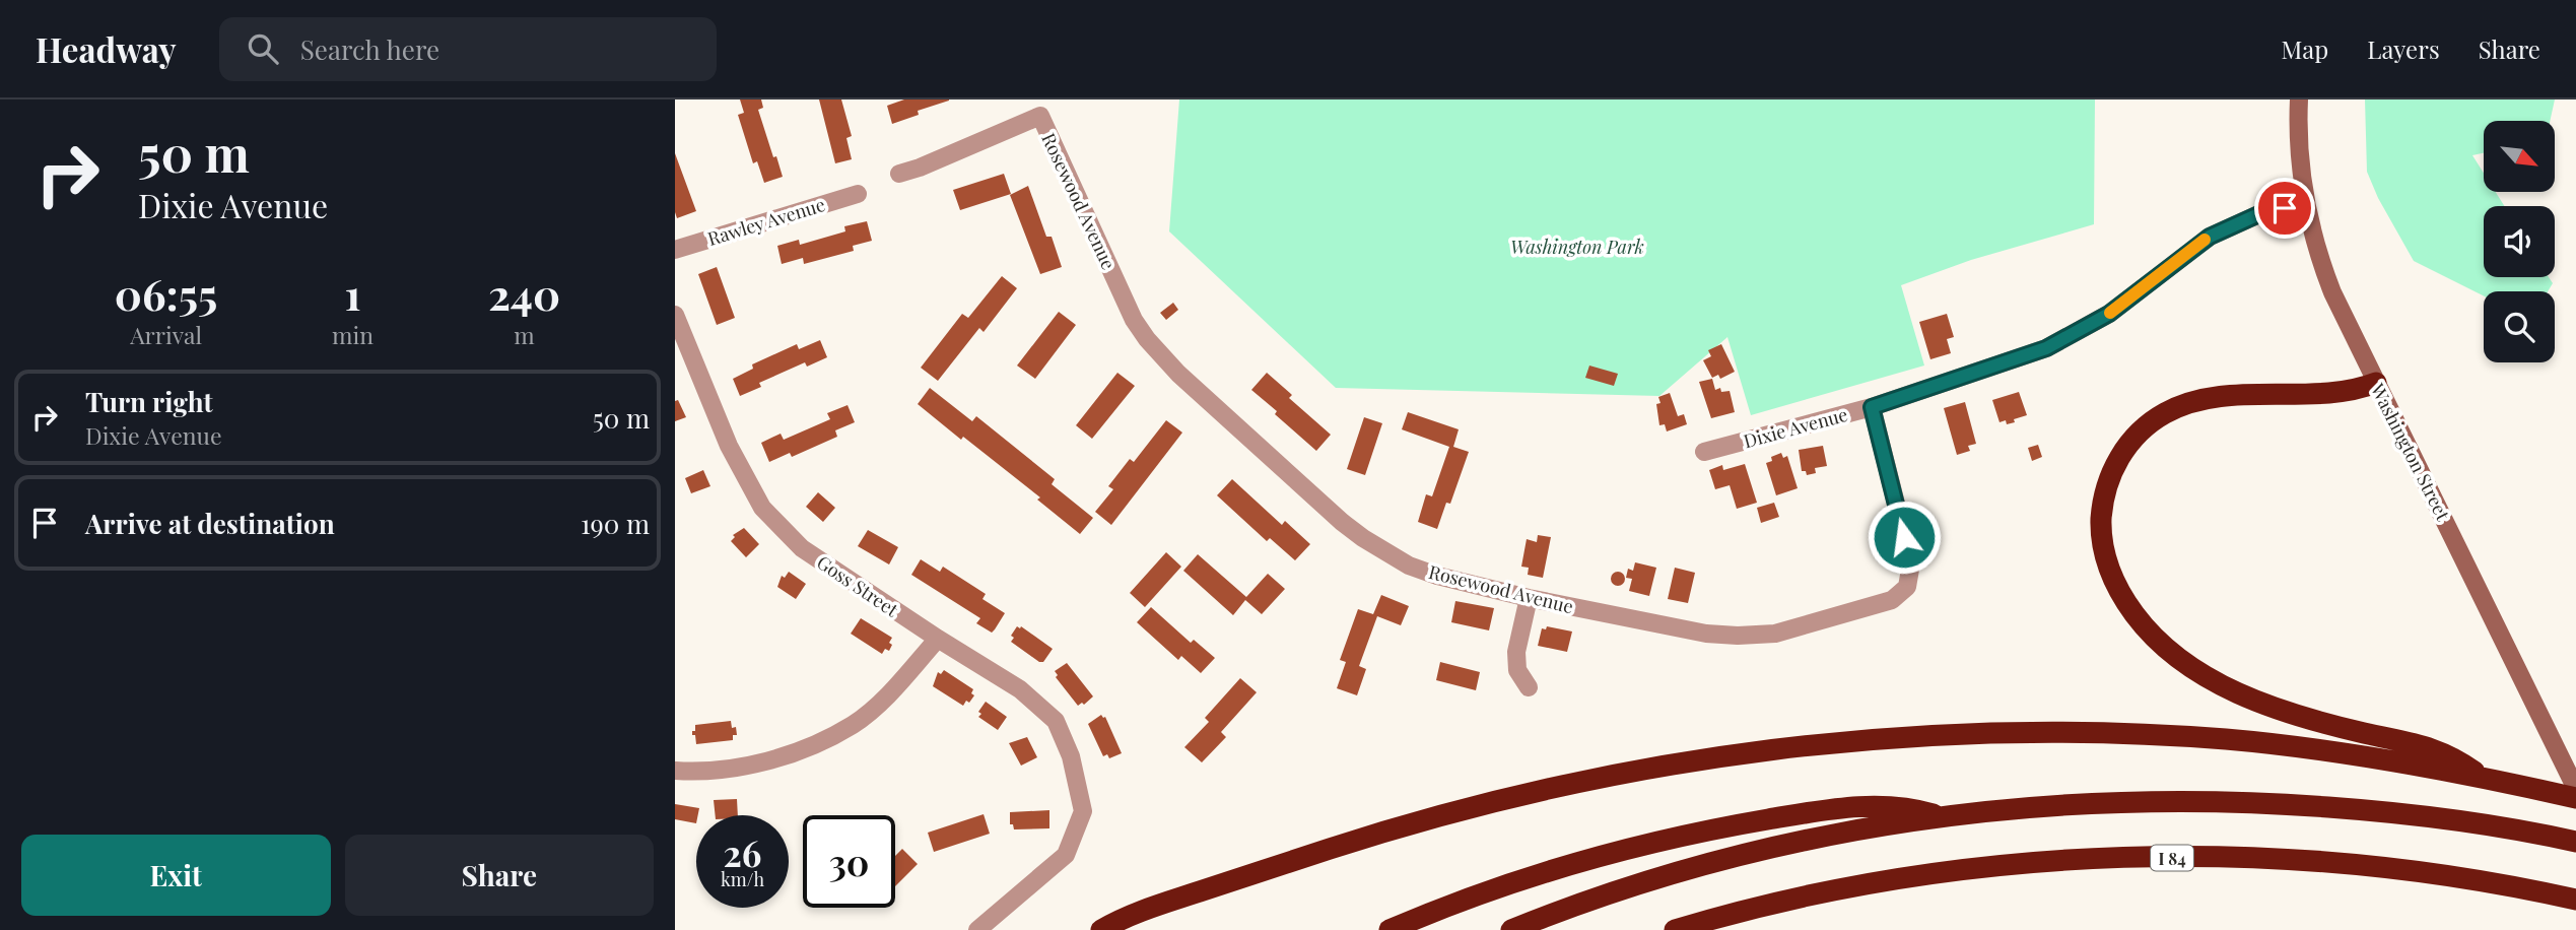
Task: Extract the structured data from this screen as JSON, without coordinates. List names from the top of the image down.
{
  "streets": {
    "highway": ["I 84"],
    "main road": ["Washington Street"],
    "street": [
      "Rosewood Avenue",
      "Rawley Avenue",
      "Dixie Avenue",
      "Goss Street"
    ]
  },
  "crossings": [
    ["Rosewood Avenue", "Dixie Avenue"],
    ["Dixie Avenue", "Washington Street"]
  ],
  "parks": ["Washington Park"],
  "north": "bottom right",
  "page": {
    "header": "Headway",
    "search": "Search here",
    "nav": ["Map", "Layers", "Share"],
    "turn": ["50 m", "Dixie Avenue"],
    "eta": [
      "06:55",
      "Arrival",
      "1",
      "min",
      "240",
      "m"
    ],
    "list": [
      {
        "name": "Turn right",
        "note": "Dixie Avenue",
        "value": "50 m"
      },
      {
        "name": "Arrive at destination",
        "value": "190 m"
      }
    ],
    "speed": "26 km/h",
    "limit": "30",
    "buttons": ["Exit", "Share"]
  }
}
